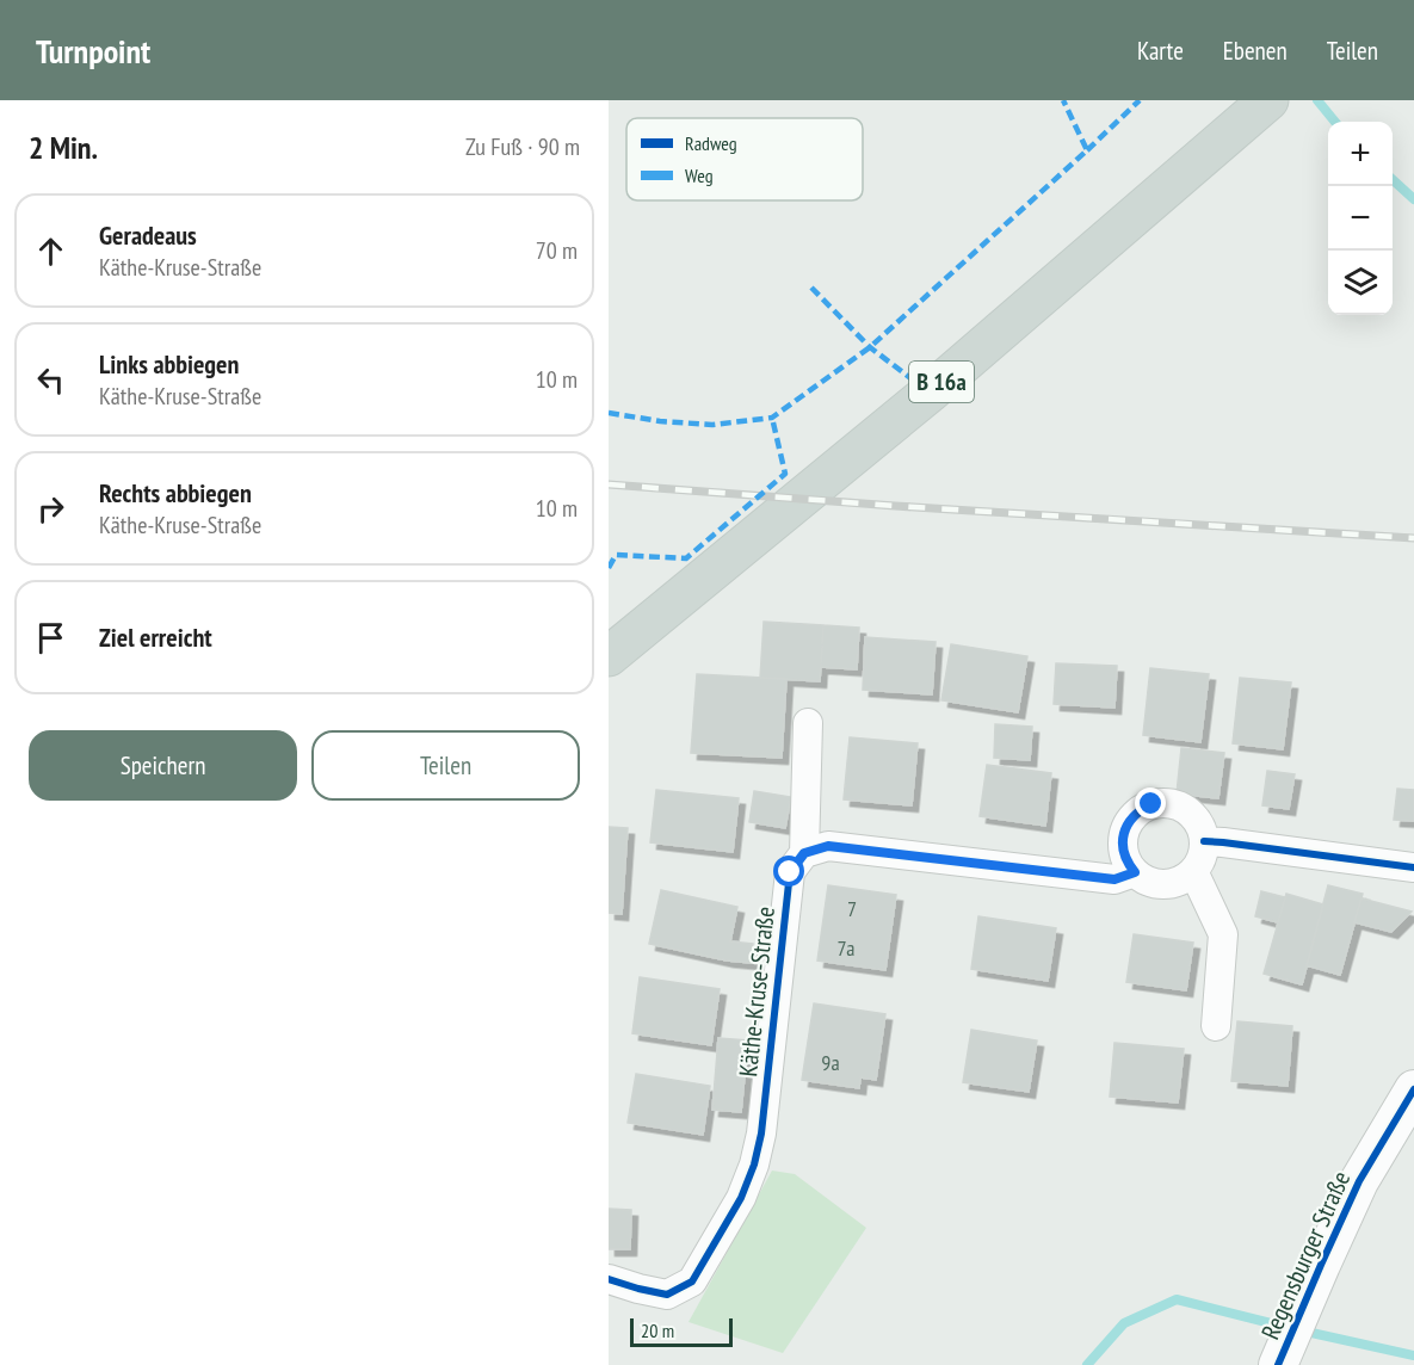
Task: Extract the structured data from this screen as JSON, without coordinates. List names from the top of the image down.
{
  "streets": {
    "main road": ["B 16a"],
    "street": ["Käthe-Kruse-Straße", "Regensburger Straße"]
  },
  "house_numbers": ["7", "7a", "9a"],
  "legend": ["Radweg", "Weg"],
  "scale_bar": "20 m",
  "page": {
    "header": "Turnpoint",
    "nav": ["Karte", "Ebenen", "Teilen"],
    "heading": ["2 Min.", "Zu Fuß · 90 m"],
    "map_buttons": ["+", "−"],
    "list": [
      ["Geradeaus", "Käthe-Kruse-Straße", "70 m"],
      ["Links abbiegen", "Käthe-Kruse-Straße", "10 m"],
      ["Rechts abbiegen", "Käthe-Kruse-Straße", "10 m"],
      "Ziel erreicht"
    ],
    "buttons": ["Speichern", "Teilen"],
    "scale": "20 m"
  }
}
